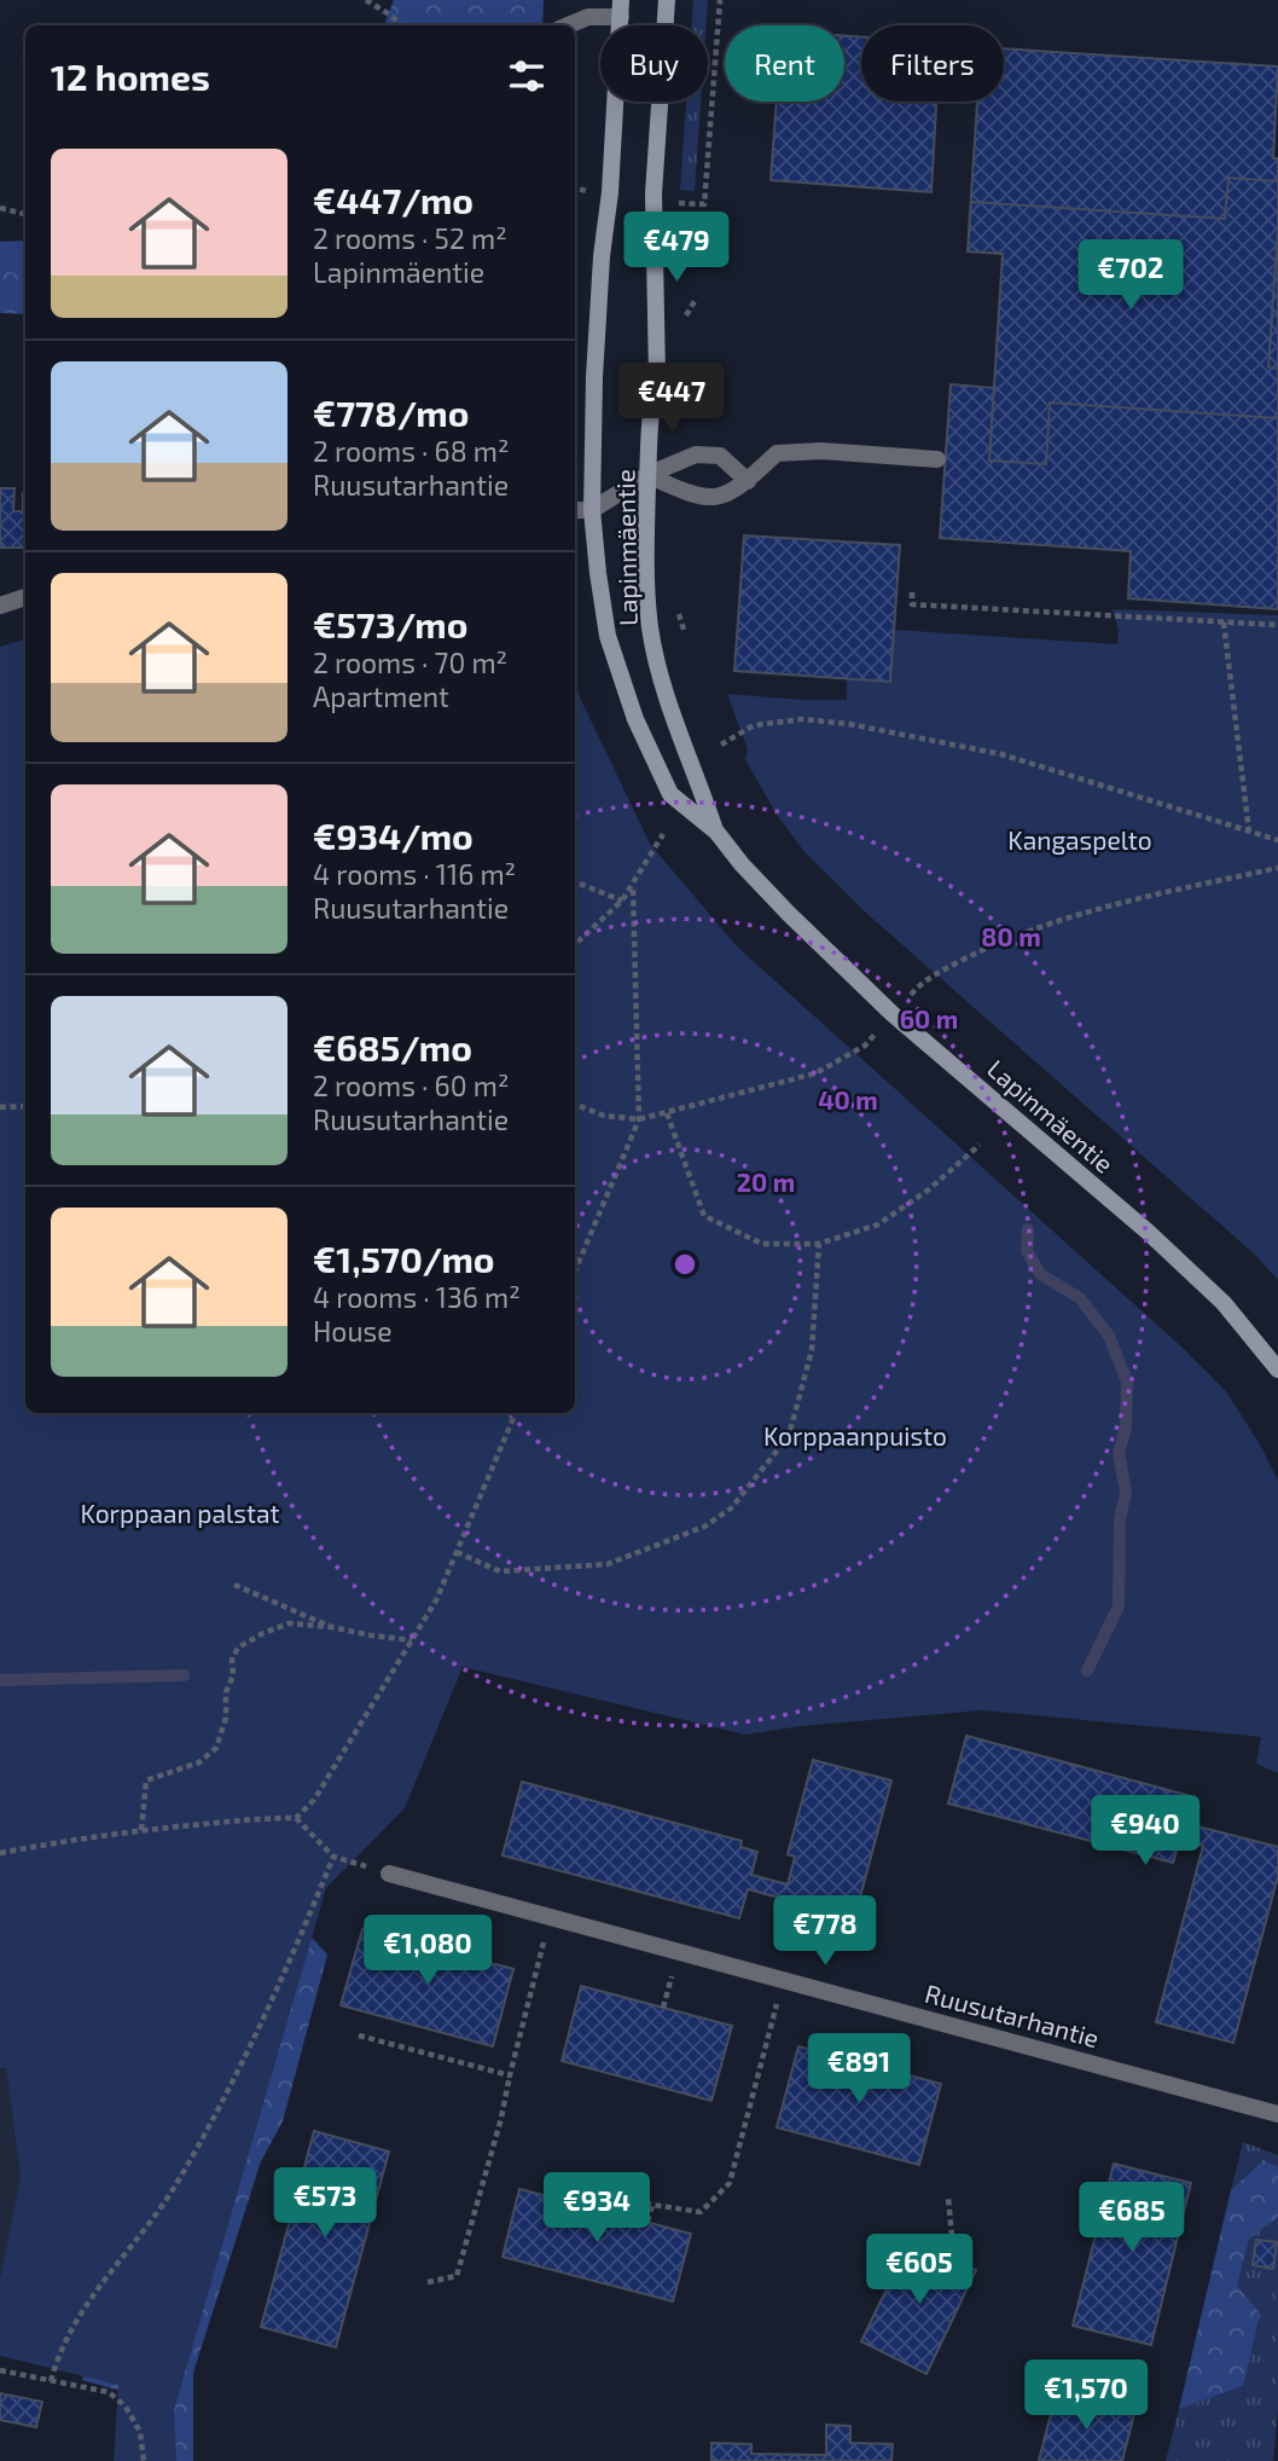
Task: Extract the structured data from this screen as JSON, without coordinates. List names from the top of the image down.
{
  "streets": {
    "street": ["Lapinmäentie", "Ruusutarhantie"]
  },
  "parks": ["Kangaspelto", "Korppaanpuisto", "Korppaan palstat"],
  "page": {
    "chip": ["Buy", "Rent", "Filters"],
    "heading": "12 homes",
    "list": [
      {
        "name": "€447/mo",
        "note": "2 rooms · 52 m² · Lapinmäentie"
      },
      {
        "name": "€778/mo",
        "note": "2 rooms · 68 m² · Ruusutarhantie"
      },
      {
        "name": "€573/mo",
        "note": "2 rooms · 70 m² · Apartment"
      },
      {
        "name": "€934/mo",
        "note": "4 rooms · 116 m² · Ruusutarhantie"
      },
      {
        "name": "€685/mo",
        "note": "2 rooms · 60 m² · Ruusutarhantie"
      },
      {
        "name": "€1,570/mo",
        "note": "4 rooms · 136 m² · House"
      }
    ],
    "price": [
      "€479",
      "€702",
      "€447",
      "€940",
      "€778",
      "€1,080",
      "€891",
      "€573",
      "€934",
      "€685",
      "€605",
      "€1,570"
    ]
  },
  "rings": [
    "80 m",
    "60 m",
    "40 m",
    "20 m"
  ]
}
